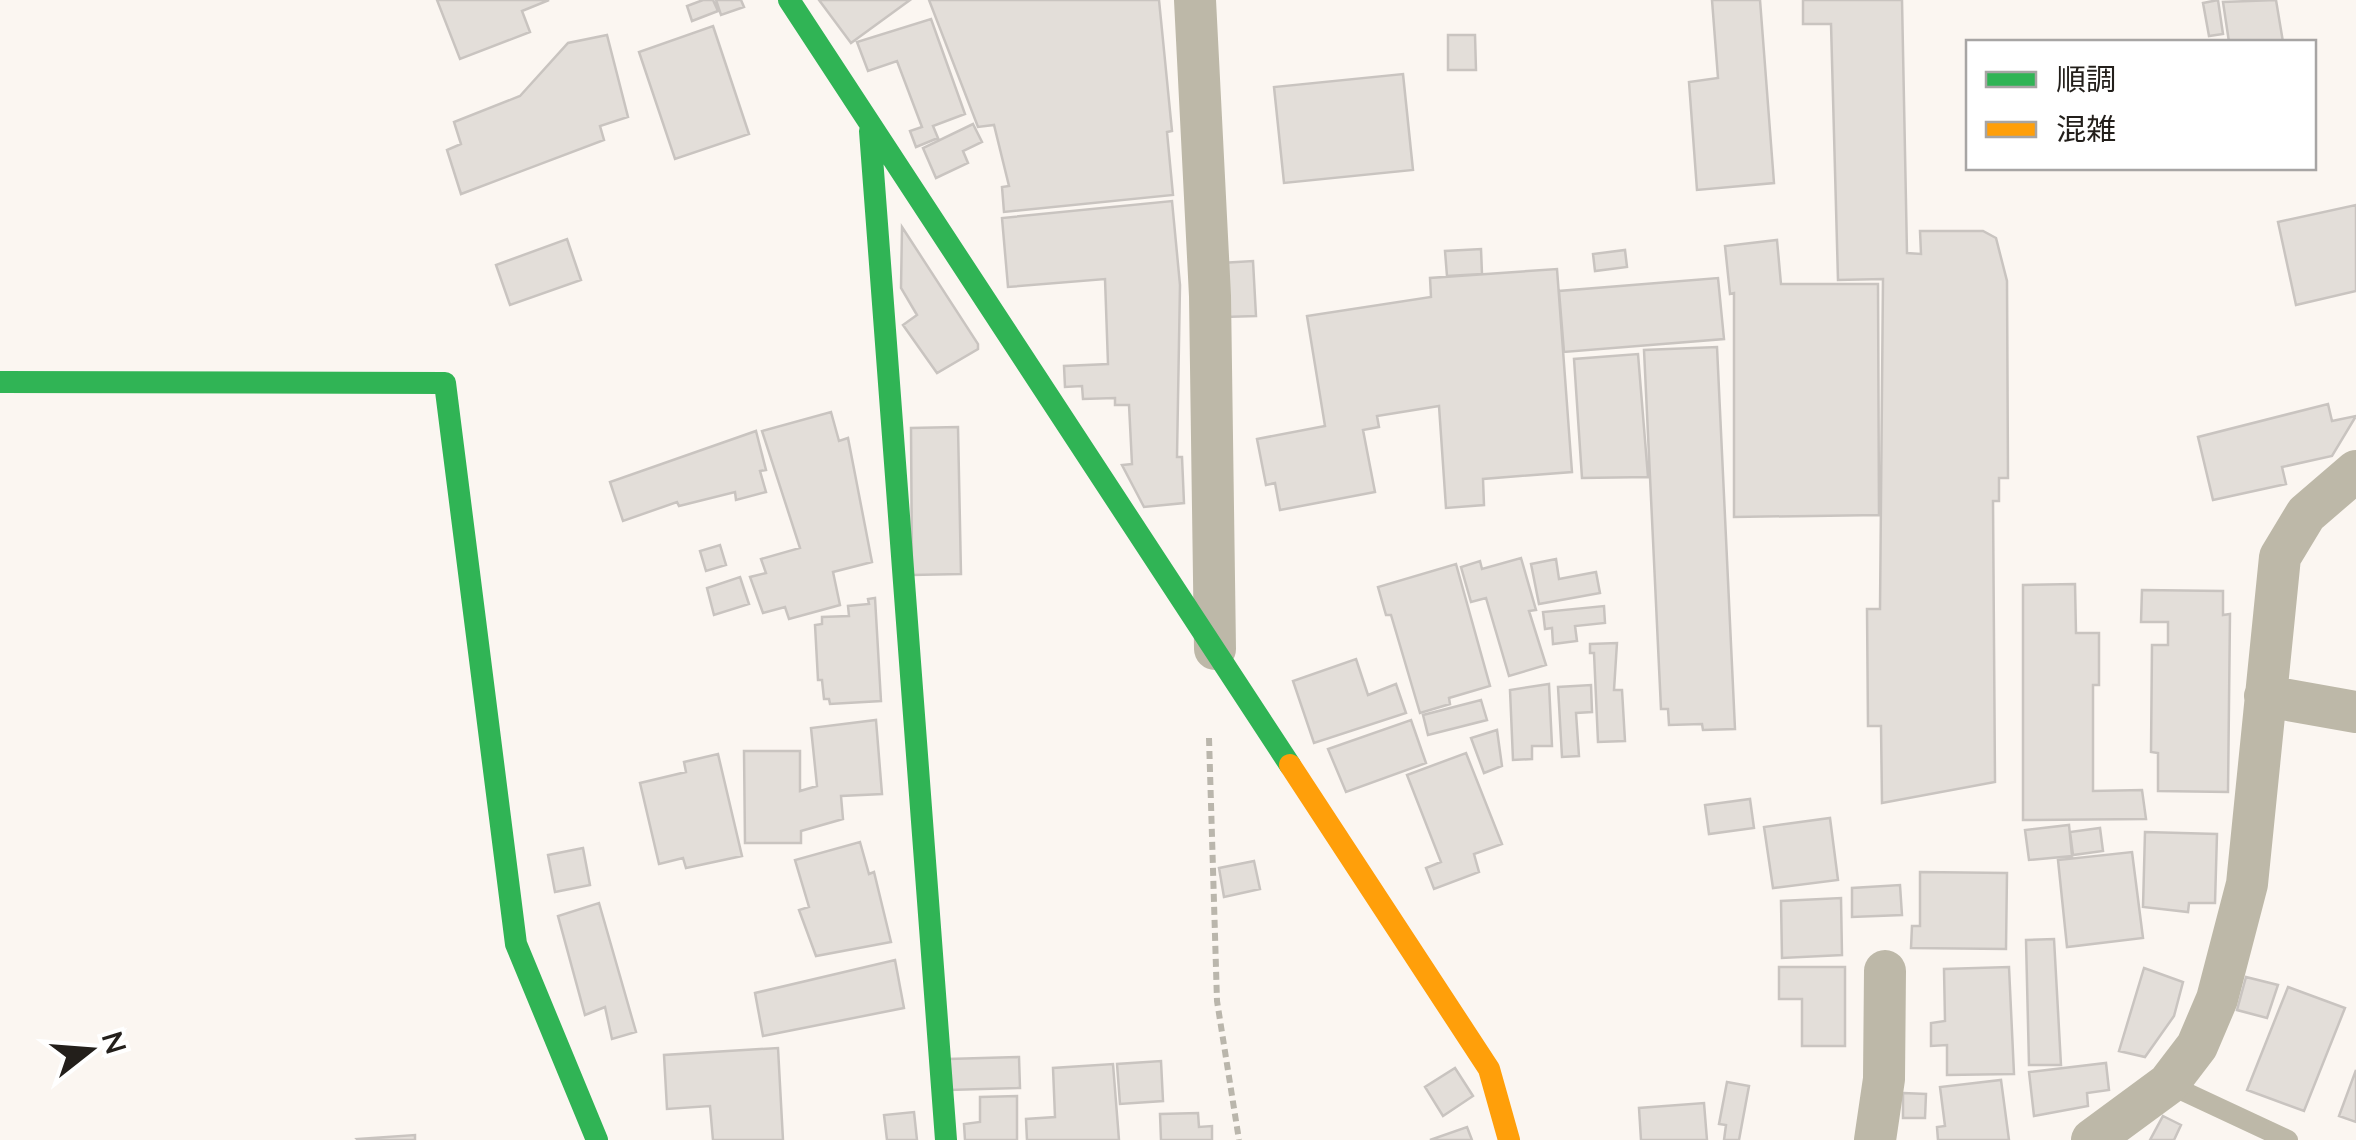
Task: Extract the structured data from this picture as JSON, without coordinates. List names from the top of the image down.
{
  "legend": ["順調", "混雑"],
  "north": "right"
}
